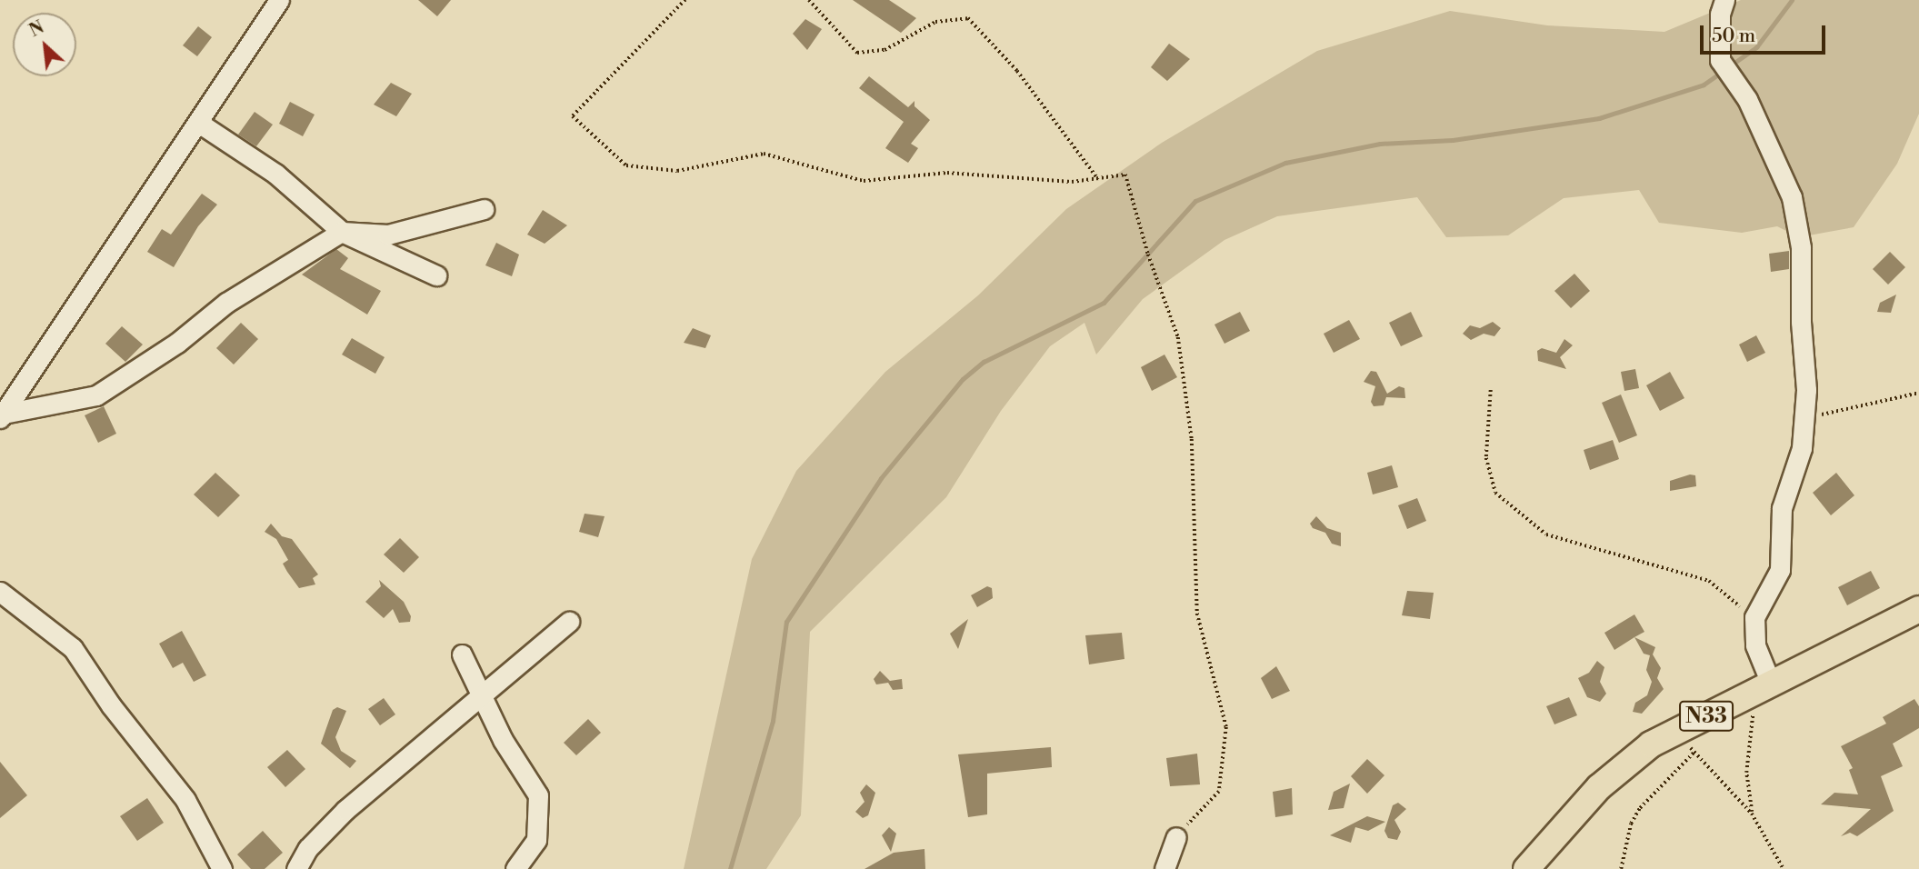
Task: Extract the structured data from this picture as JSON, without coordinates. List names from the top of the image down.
{
  "streets": {
    "main road": ["N33"]
  },
  "scale_bar": "50 m",
  "north": "top left"
}
